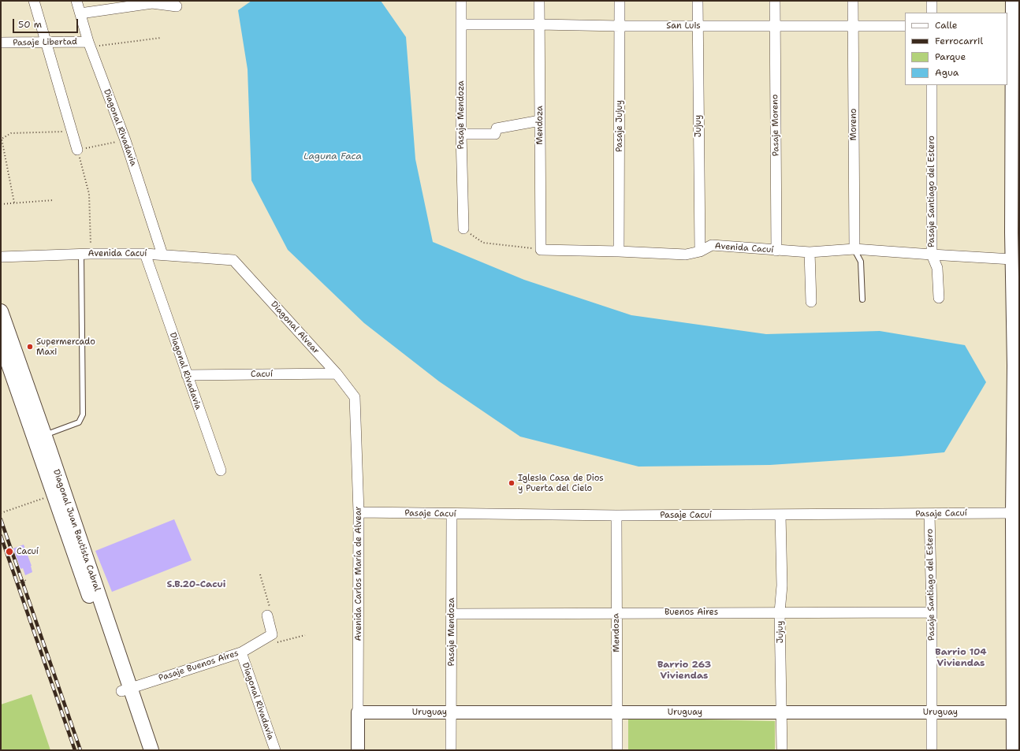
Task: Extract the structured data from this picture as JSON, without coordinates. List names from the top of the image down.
{
  "streets": {
    "main road": ["Diagonal Juan Bautista Cabral"],
    "street": [
      "San Luis",
      "Pasaje Libertad",
      "Pasaje Mendoza",
      "Moreno",
      "Mendoza",
      "Pasaje Moreno",
      "Pasaje Jujuy",
      "Jujuy",
      "Diagonal Rivadavia",
      "Pasaje Santiago del Estero",
      "Avenida Cacuí",
      "Diagonal Alvear",
      "Cacuí",
      "Pasaje Cacuí",
      "Avenida Carlos María de Alvear",
      "Buenos Aires",
      "Pasaje Buenos Aires",
      "Uruguay"
    ]
  },
  "crossings": [
    ["San Luis", "Pasaje Mendoza"],
    ["San Luis", "Moreno"],
    ["San Luis", "Mendoza"],
    ["San Luis", "Pasaje Moreno"],
    ["San Luis", "Pasaje Jujuy"],
    ["San Luis", "Jujuy"],
    ["Pasaje Libertad", "Diagonal Rivadavia"],
    ["Pasaje Mendoza", "Pasaje Cacuí"],
    ["Pasaje Mendoza", "Buenos Aires"],
    ["Pasaje Mendoza", "Uruguay"],
    ["Moreno", "Avenida Cacuí"],
    ["Mendoza", "Avenida Cacuí"],
    ["Mendoza", "Pasaje Cacuí"],
    ["Mendoza", "Buenos Aires"],
    ["Mendoza", "Uruguay"],
    ["Pasaje Moreno", "Avenida Cacuí"],
    ["Pasaje Jujuy", "Avenida Cacuí"],
    ["Jujuy", "Avenida Cacuí"],
    ["Jujuy", "Pasaje Cacuí"],
    ["Jujuy", "Buenos Aires"],
    ["Jujuy", "Uruguay"],
    ["Diagonal Rivadavia", "Avenida Cacuí"],
    ["Diagonal Rivadavia", "Cacuí"],
    ["Diagonal Rivadavia", "Pasaje Buenos Aires"],
    ["Pasaje Santiago del Estero", "Avenida Cacuí"],
    ["Pasaje Santiago del Estero", "Pasaje Cacuí"],
    ["Pasaje Santiago del Estero", "Buenos Aires"],
    ["Pasaje Santiago del Estero", "Uruguay"],
    ["Avenida Cacuí", "Diagonal Alvear"],
    ["Diagonal Alvear", "Cacuí"],
    ["Diagonal Alvear", "Avenida Carlos María de Alvear"],
    ["Pasaje Cacuí", "Avenida Carlos María de Alvear"],
    ["Diagonal Juan Bautista Cabral", "Pasaje Buenos Aires"],
    ["Avenida Carlos María de Alvear", "Uruguay"]
  ],
  "districts": ["S.B.20-Cacui", "Barrio 104 Viviendas", "Barrio 263 Viviendas"],
  "water": ["Laguna Faca"],
  "places": ["Supermercado Maxi", "Iglesia Casa de Dios y Puerta del Cielo", "Cacuí"],
  "legend": [
    "Calle",
    "Ferrocarril",
    "Parque",
    "Agua"
  ],
  "scale_bar": "50 m"
}
